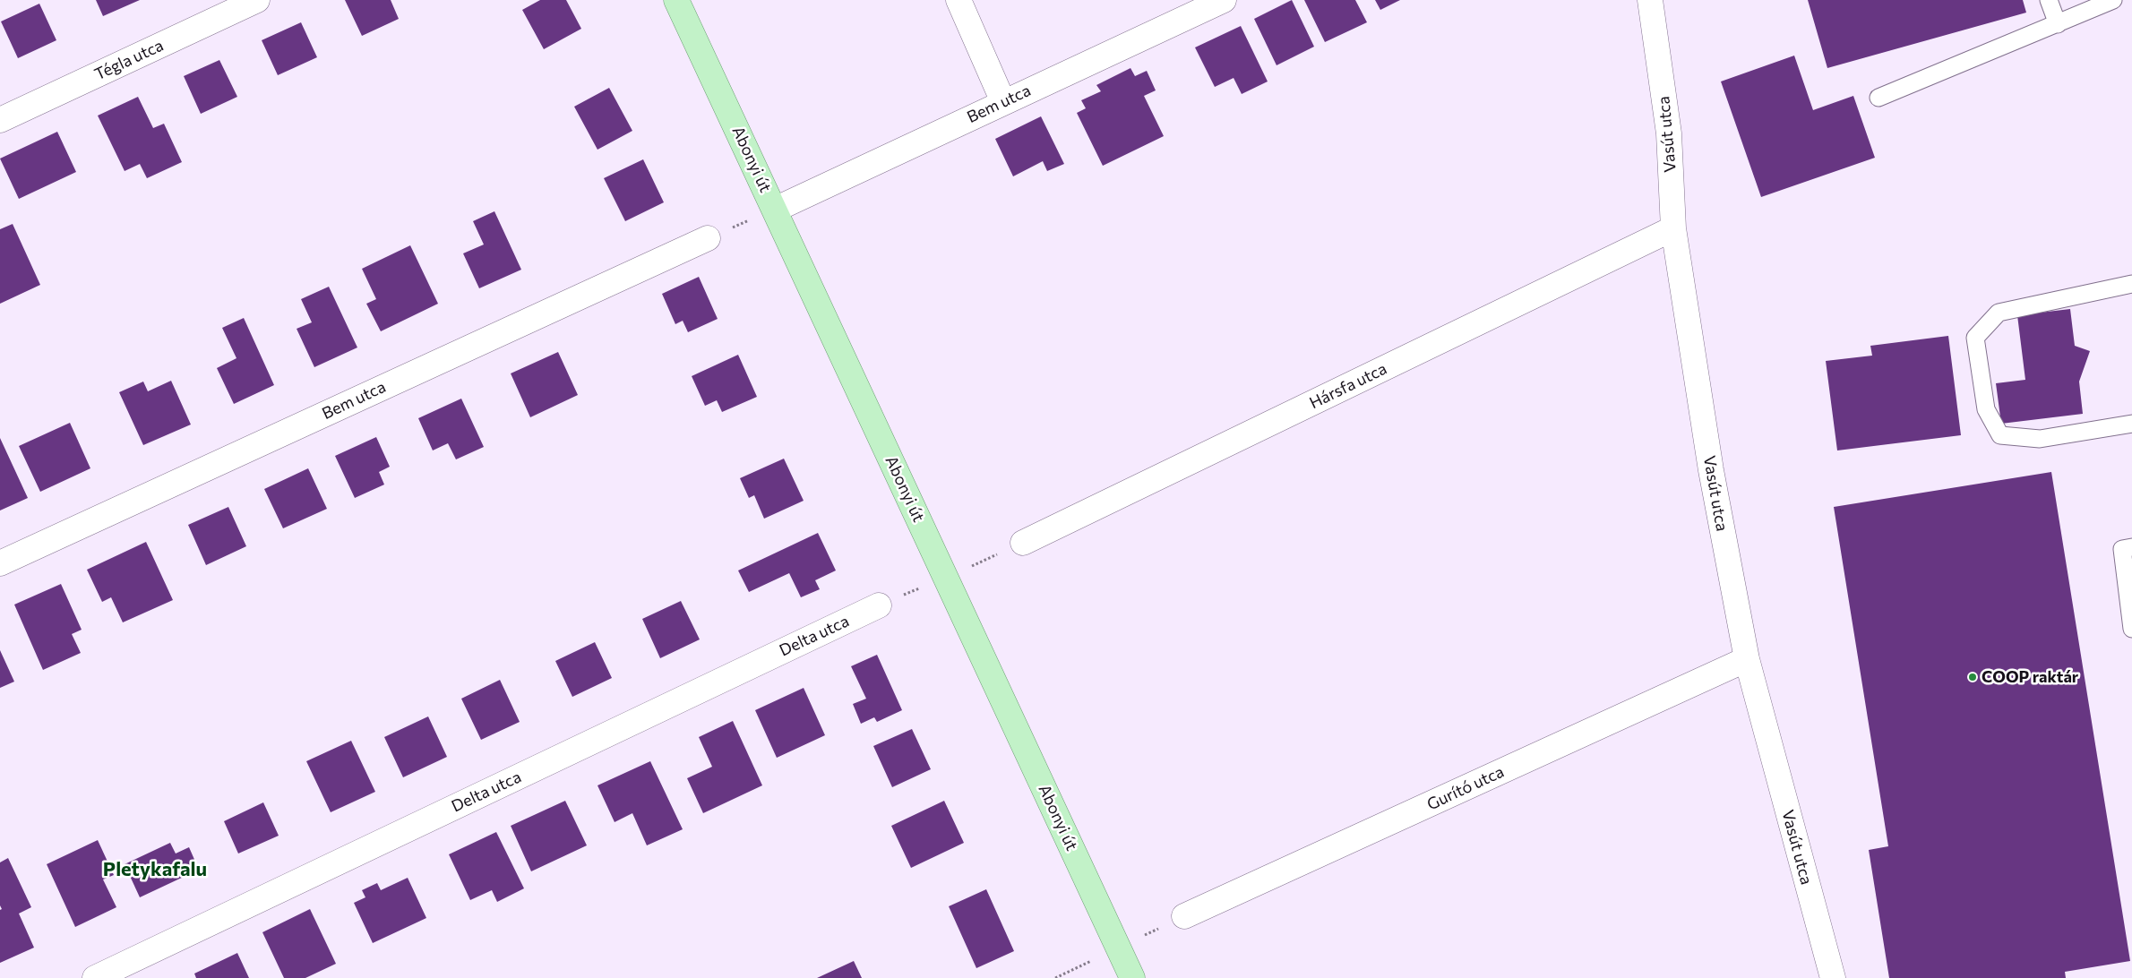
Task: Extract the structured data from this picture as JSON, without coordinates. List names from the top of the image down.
{
  "streets": {
    "main road": ["Abonyi út"],
    "street": [
      "Tégla utca",
      "Bem utca",
      "Vasút utca",
      "Hársfa utca",
      "Delta utca",
      "Gurító utca"
    ]
  },
  "crossings": [
    ["Bem utca", "Abonyi út"],
    ["Vasút utca", "Hársfa utca"],
    ["Vasút utca", "Gurító utca"]
  ],
  "districts": ["Pletykafalu"],
  "places": ["COOP raktár"]
}
